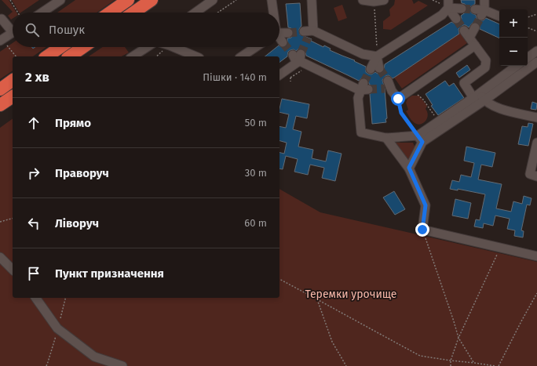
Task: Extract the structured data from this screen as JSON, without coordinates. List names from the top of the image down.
{
  "parks": ["Теремки урочище"],
  "page": {
    "map_buttons": ["+", "−"],
    "search": "Пошук",
    "heading": ["2 хв", "Пішки · 140 m"],
    "list": [
      ["Прямо", "50 m"],
      ["Праворуч", "30 m"],
      ["Ліворуч", "60 m"],
      "Пункт призначення"
    ]
  }
}
